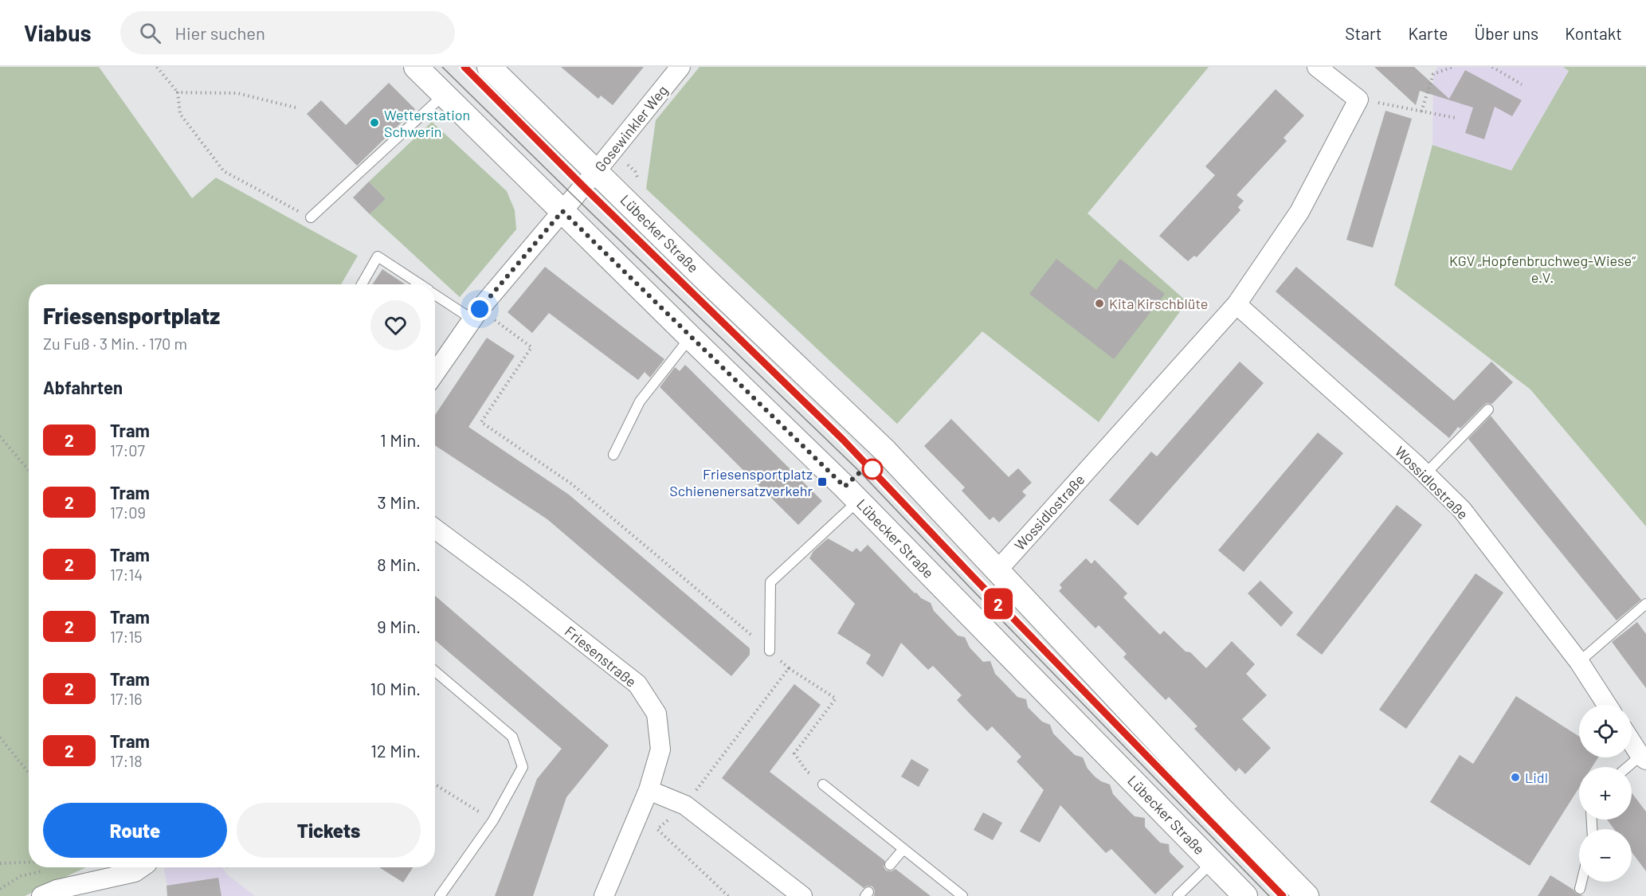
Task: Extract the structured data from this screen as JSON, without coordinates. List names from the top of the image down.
{
  "streets": {
    "street": [
      "Gosewinkler Weg",
      "Lübecker Straße",
      "Wossidlostraße",
      "Friesenstraße"
    ]
  },
  "crossings": [
    ["Gosewinkler Weg", "Lübecker Straße"],
    ["Lübecker Straße", "Wossidlostraße"]
  ],
  "parks": ["KGV „Hopfenbruchweg-Wiese“ e.V."],
  "places": {
    "other": ["Wetterstation Schwerin", "Kita Kirschblüte", "Lidl"],
    "transit": ["Friesensportplatz Schienenersatzverkehr"]
  },
  "lines": ["tram line 2"],
  "page": {
    "header": "Viabus",
    "search": "Hier suchen",
    "nav": [
      "Start",
      "Karte",
      "Über uns",
      "Kontakt"
    ],
    "on_map": "2",
    "heading": [
      ["Friesensportplatz", "Zu Fuß · 3 Min. · 170 m"],
      "Abfahrten"
    ],
    "list": [
      {
        "mark": "2",
        "name": "Tram",
        "note": "17:07",
        "value": "1 Min."
      },
      {
        "mark": "2",
        "name": "Tram",
        "note": "17:09",
        "value": "3 Min."
      },
      {
        "mark": "2",
        "name": "Tram",
        "note": "17:14",
        "value": "8 Min."
      },
      {
        "mark": "2",
        "name": "Tram",
        "note": "17:15",
        "value": "9 Min."
      },
      {
        "mark": "2",
        "name": "Tram",
        "note": "17:16",
        "value": "10 Min."
      },
      {
        "mark": "2",
        "name": "Tram",
        "note": "17:18",
        "value": "12 Min."
      }
    ],
    "map_buttons": ["+", "−"],
    "buttons": ["Route", "Tickets"]
  }
}
